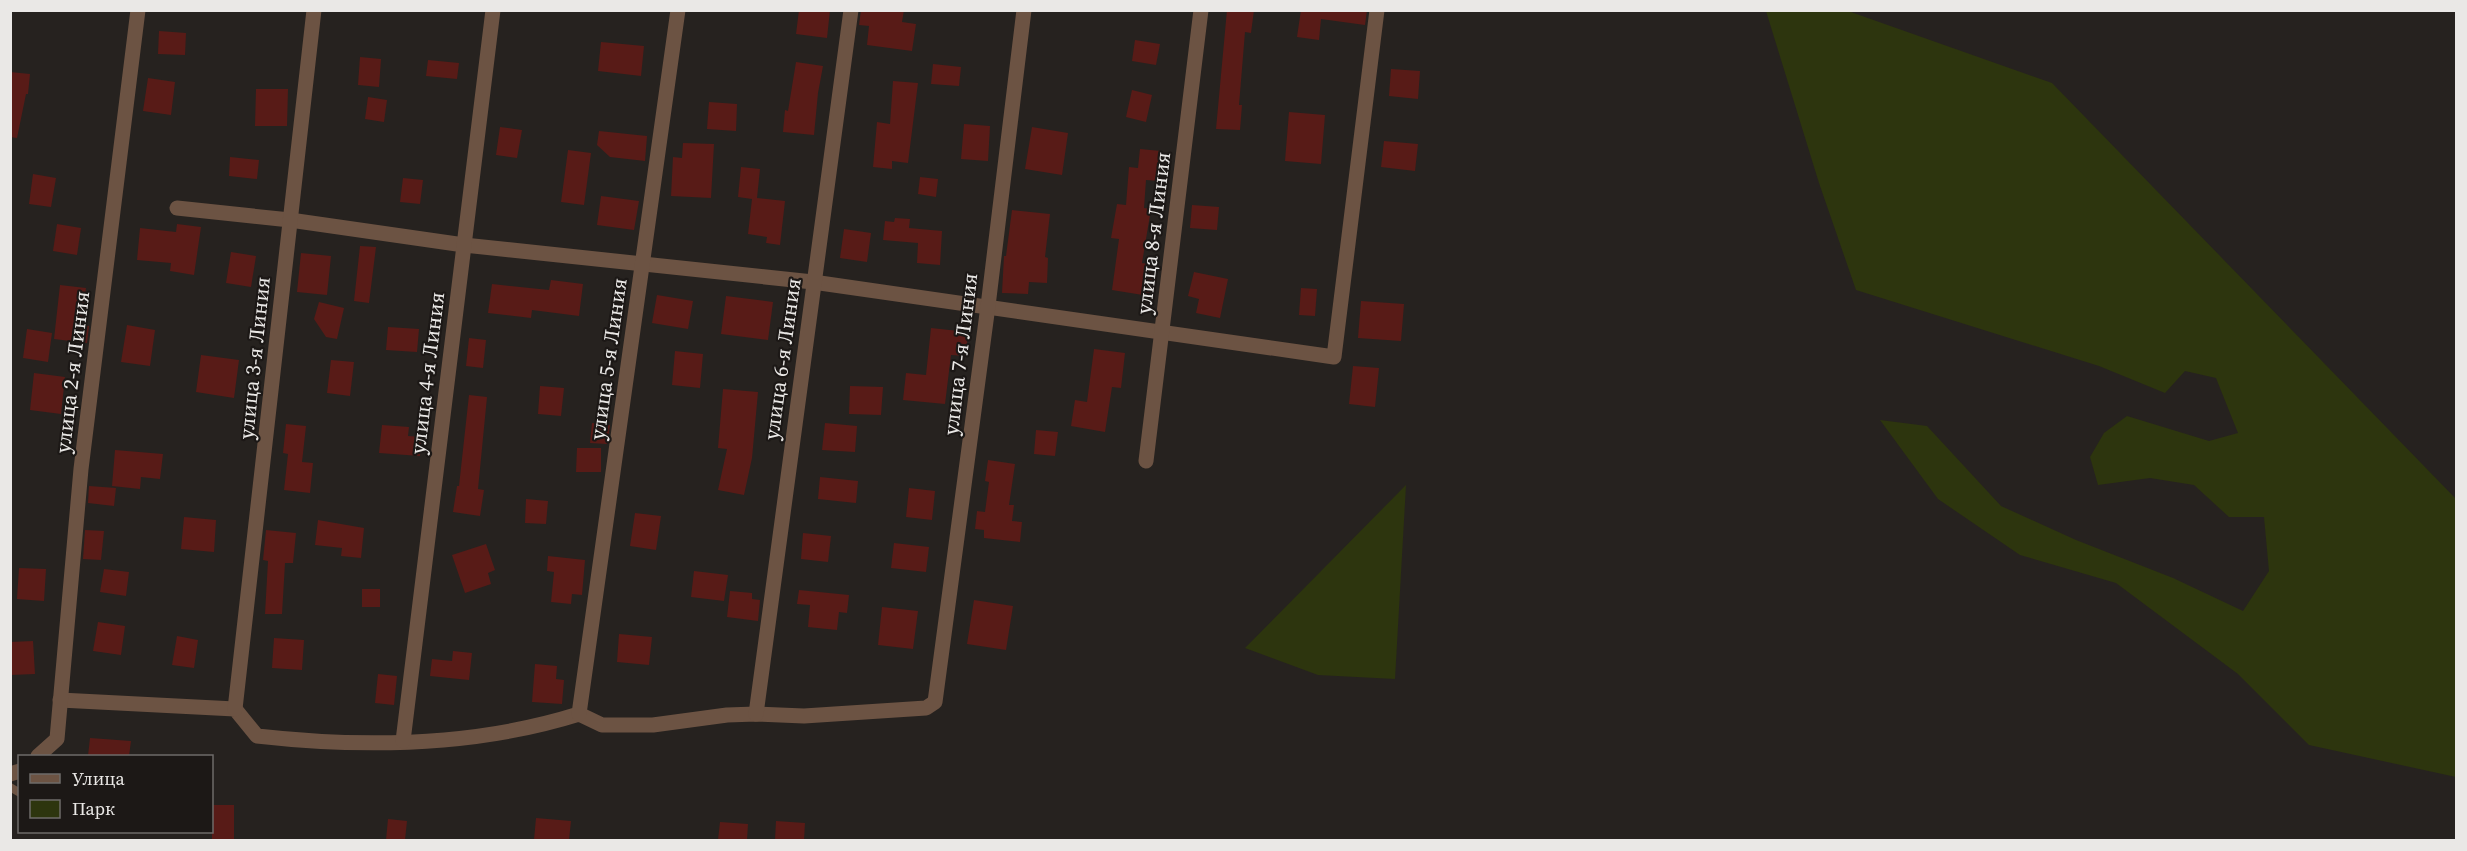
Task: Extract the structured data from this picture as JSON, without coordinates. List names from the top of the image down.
{
  "streets": {
    "street": [
      "улица 8-я Линия",
      "улица 7-я Линия",
      "улица 3-я Линия",
      "улица 5-я Линия",
      "улица 6-я Линия",
      "улица 2-я Линия",
      "улица 4-я Линия"
    ]
  },
  "crossings": [
    ["улица 7-я Линия", "улица 6-я Линия"]
  ],
  "legend": ["Улица", "Парк"]
}
